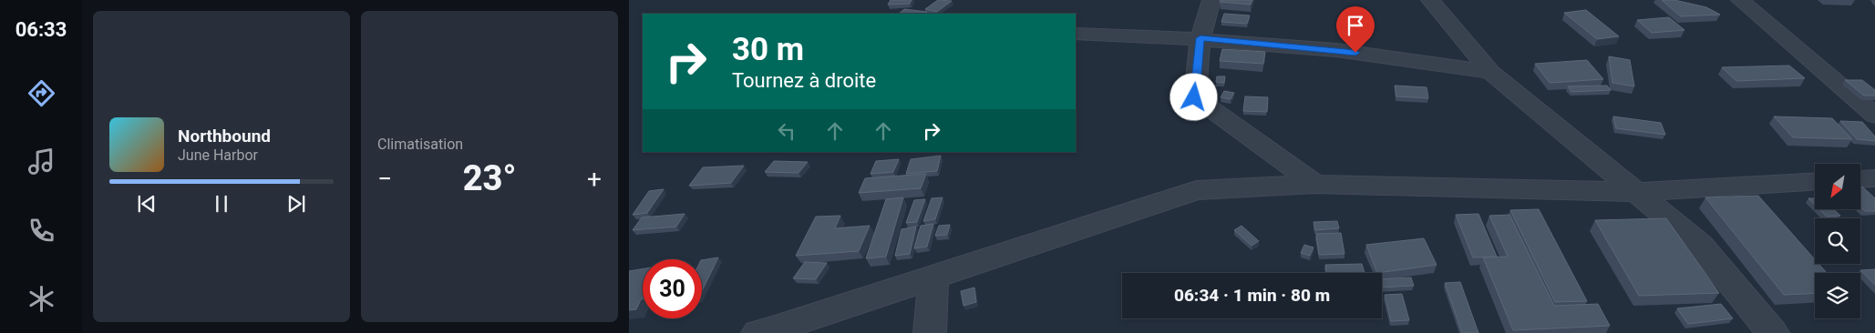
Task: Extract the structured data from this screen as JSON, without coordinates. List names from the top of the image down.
{
  "north": "bottom left",
  "page": {
    "tabs": "06:33",
    "tile": "Climatisation",
    "turn": ["30 m", "Tournez à droite"],
    "song": ["Northbound", "June Harbor"],
    "heat": ["−", "23°", "+"],
    "limit": "30",
    "trip": "06:34 · 1 min · 80 m"
  }
}
